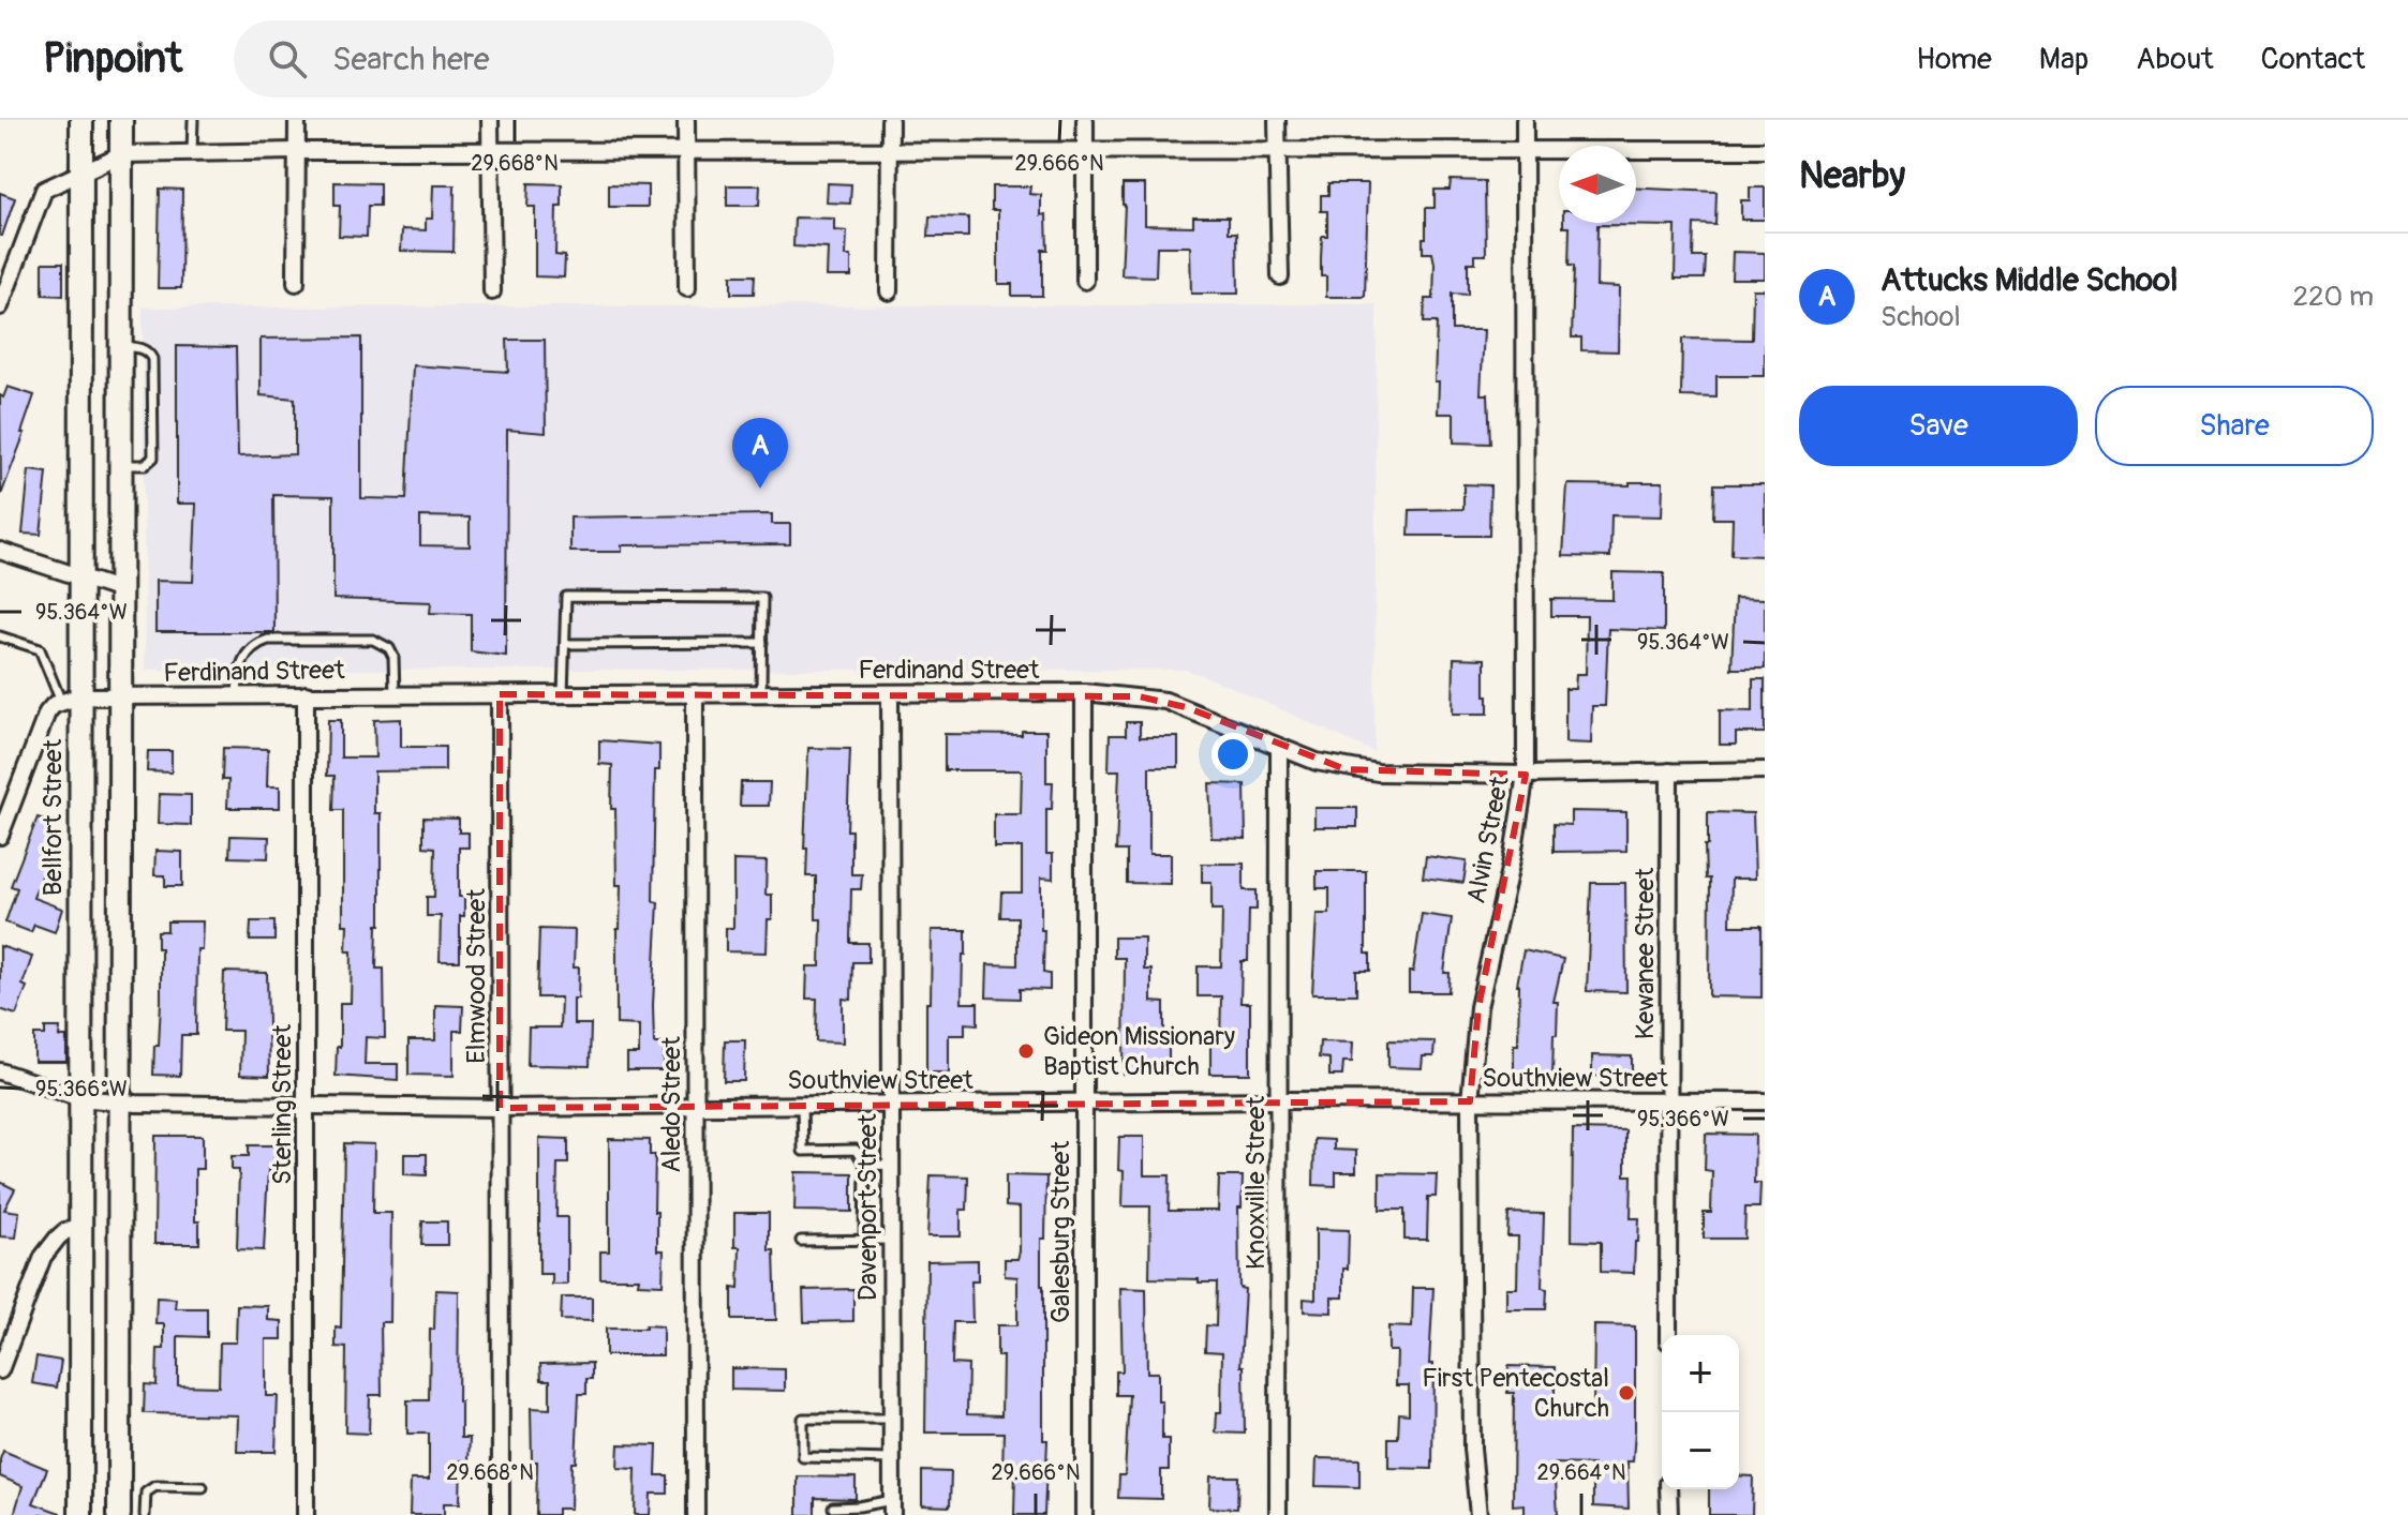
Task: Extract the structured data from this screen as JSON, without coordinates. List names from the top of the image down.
{
  "streets": {
    "main road": ["Bellfort Street"],
    "street": [
      "Ferdinand Street",
      "Alvin Street",
      "Kewanee Street",
      "Elmwood Street",
      "Southview Street",
      "Sterling Street",
      "Aledo Street",
      "Knoxville Street",
      "Davenport Street",
      "Galesburg Street"
    ]
  },
  "crossings": [
    ["Ferdinand Street", "Bellfort Street"],
    ["Ferdinand Street", "Alvin Street"],
    ["Ferdinand Street", "Kewanee Street"],
    ["Ferdinand Street", "Elmwood Street"],
    ["Ferdinand Street", "Sterling Street"],
    ["Ferdinand Street", "Aledo Street"],
    ["Ferdinand Street", "Knoxville Street"],
    ["Ferdinand Street", "Davenport Street"],
    ["Ferdinand Street", "Galesburg Street"],
    ["Bellfort Street", "Southview Street"],
    ["Alvin Street", "Southview Street"],
    ["Kewanee Street", "Southview Street"],
    ["Elmwood Street", "Southview Street"],
    ["Southview Street", "Sterling Street"],
    ["Southview Street", "Aledo Street"],
    ["Southview Street", "Knoxville Street"],
    ["Southview Street", "Davenport Street"],
    ["Southview Street", "Galesburg Street"]
  ],
  "places": ["Gideon Missionary Baptist Church", "First Pentecostal Church"],
  "north": "left",
  "page": {
    "header": "Pinpoint",
    "search": "Search here",
    "nav": [
      "Home",
      "Map",
      "About",
      "Contact"
    ],
    "heading": "Nearby",
    "list": [
      {
        "mark": "A",
        "name": "Attucks Middle School",
        "note": "School",
        "value": "220 m"
      }
    ],
    "buttons": ["Save", "Share"],
    "pins": "A",
    "map_buttons": ["+", "−"]
  },
  "coordinates": [
    "29.668°N",
    "29.666°N",
    "95.364°W",
    "95.366°W",
    "29.664°N"
  ]
}
